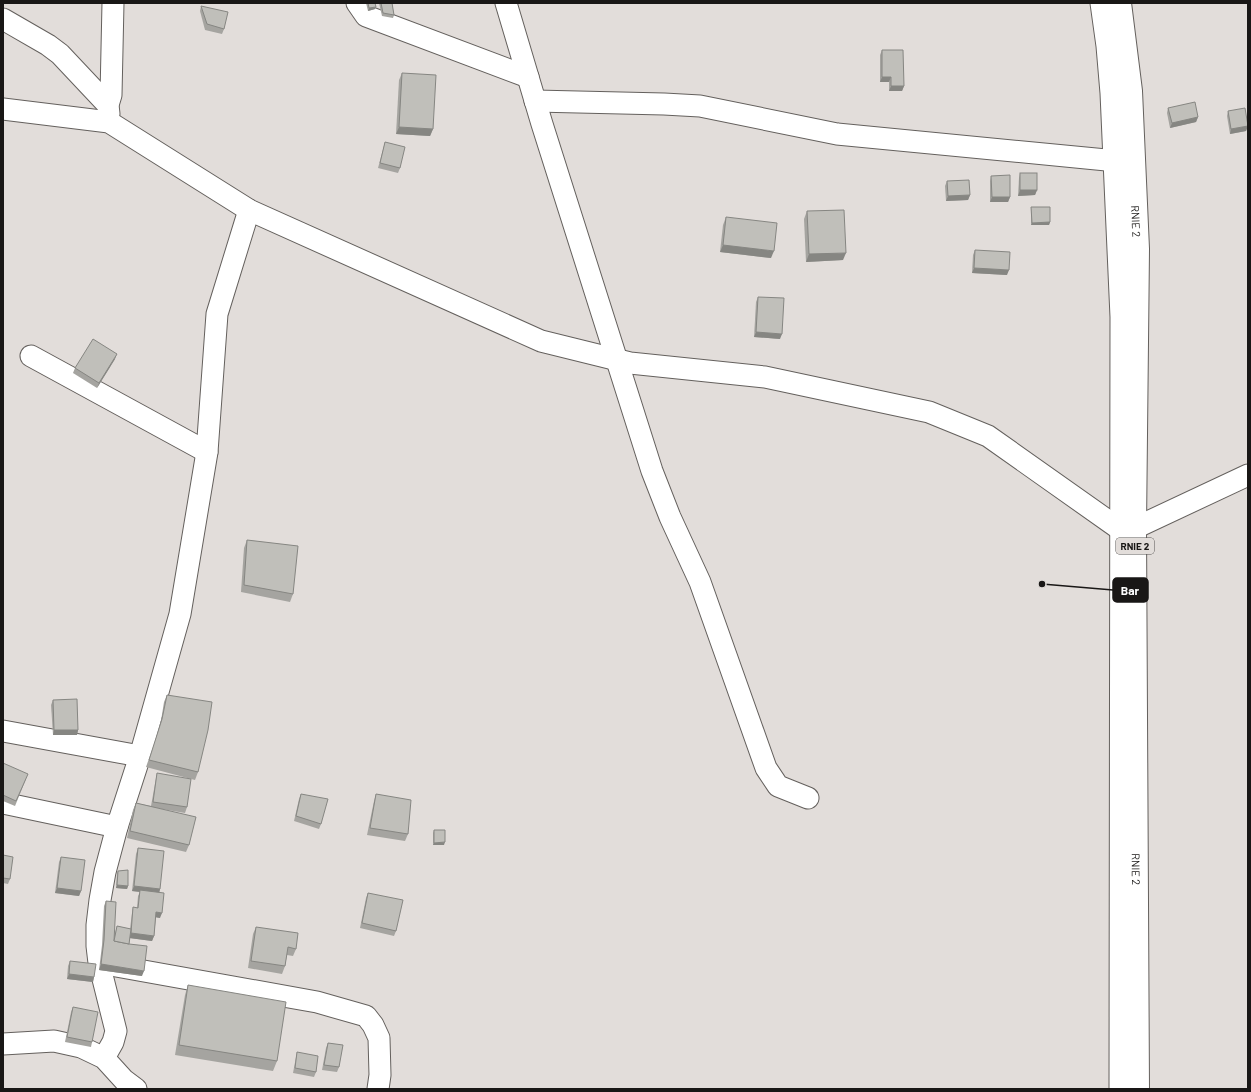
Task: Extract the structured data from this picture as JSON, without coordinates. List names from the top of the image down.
{
  "streets": {
    "highway": ["RNIE 2"]
  },
  "places": ["Bar"]
}
